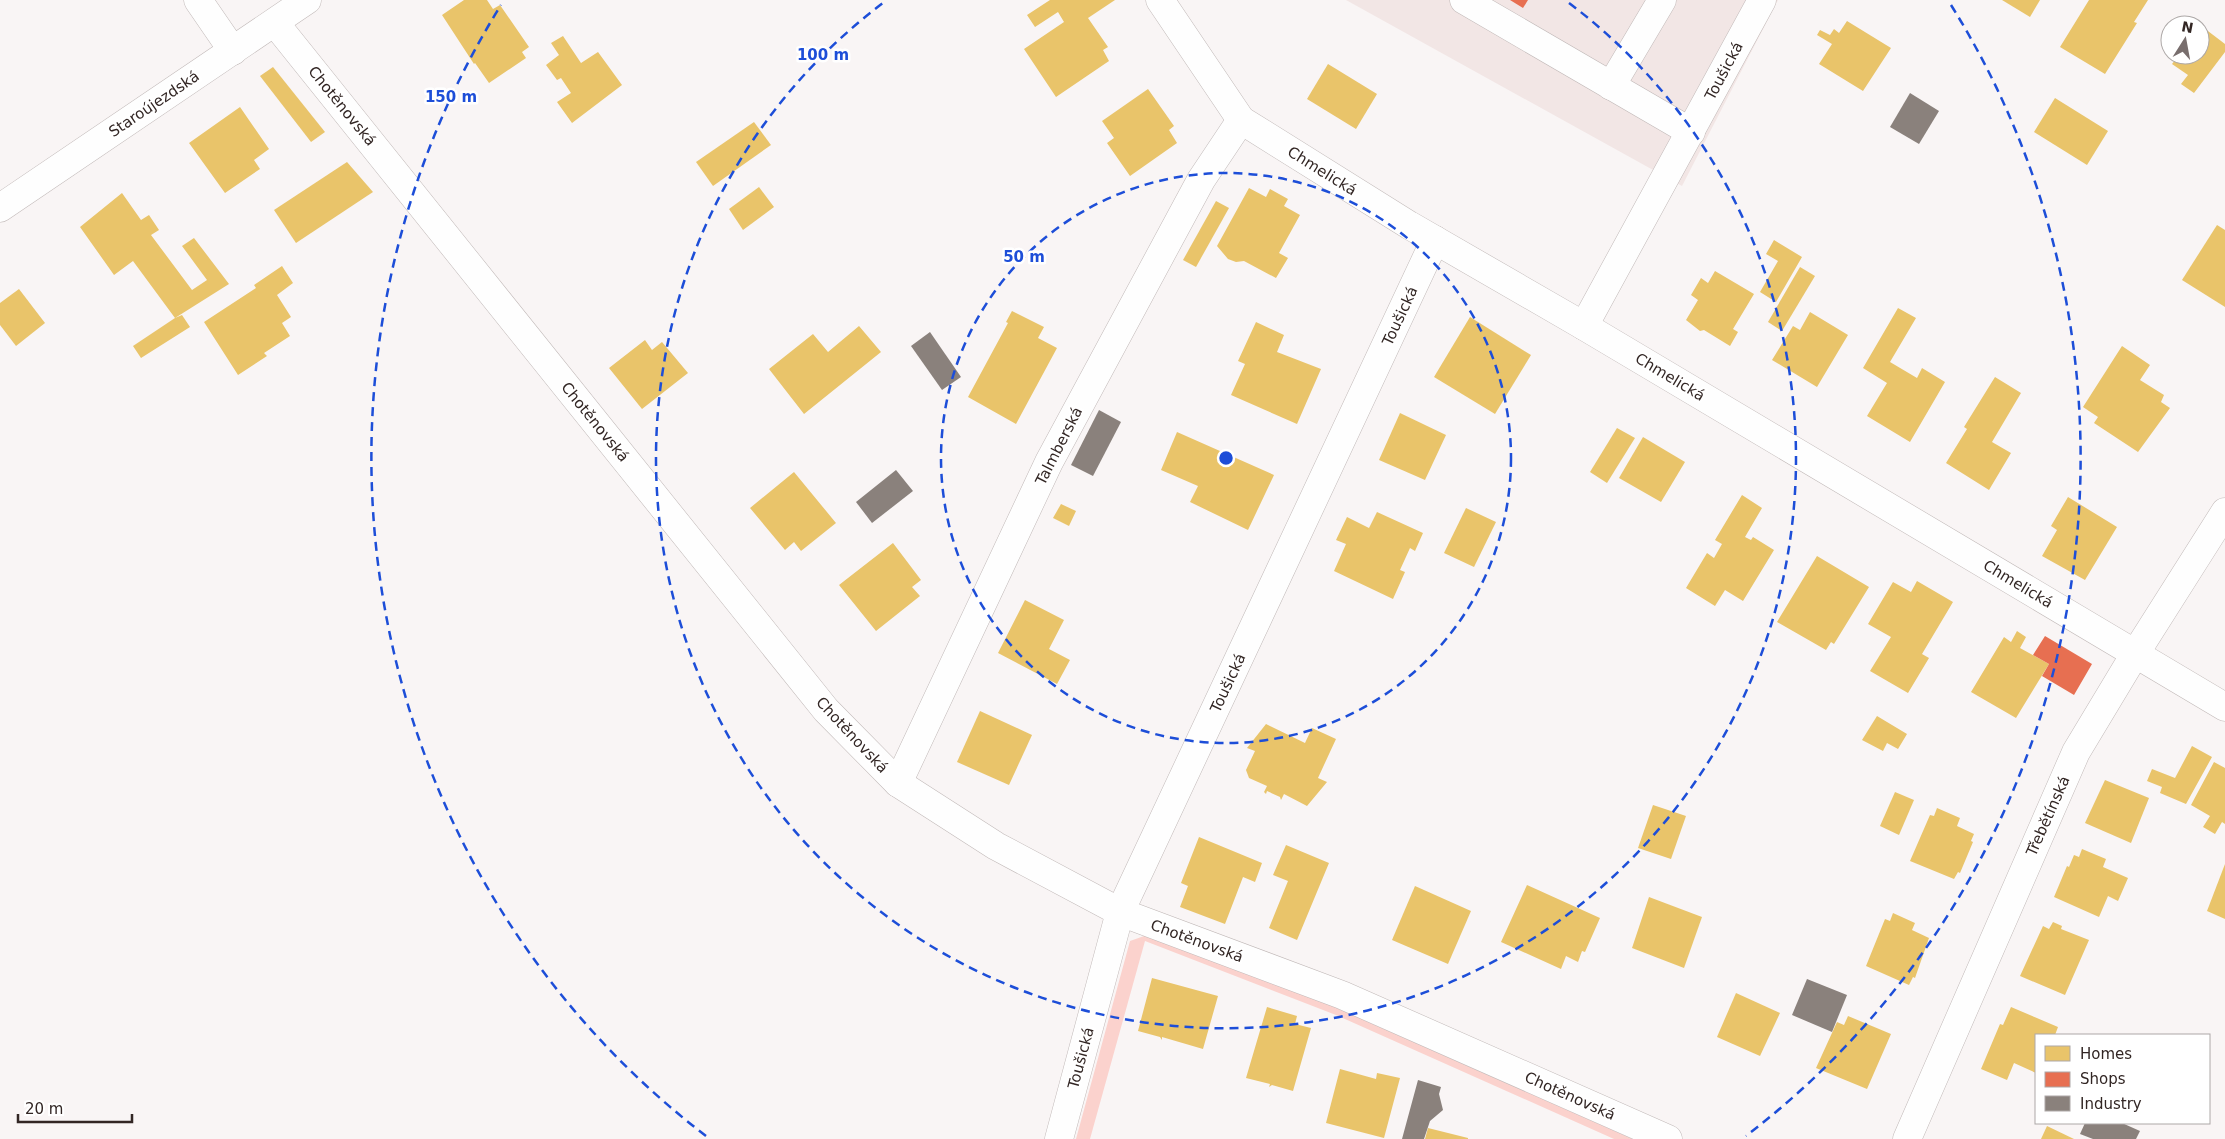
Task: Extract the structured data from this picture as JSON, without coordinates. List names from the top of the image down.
{
  "streets": {
    "street": [
      "Toušická",
      "Staroújezdská",
      "Chotěnovská",
      "Chmelická",
      "Talmberská",
      "Třebětínská"
    ]
  },
  "crossings": [
    ["Toušická", "Chotěnovská"],
    ["Toušická", "Chmelická"],
    ["Staroújezdská", "Chotěnovská"],
    ["Chotěnovská", "Talmberská"],
    ["Chmelická", "Talmberská"],
    ["Chmelická", "Třebětínská"]
  ],
  "legend": ["Homes", "Shops", "Industry"],
  "scale_bar": "20 m",
  "north": "top",
  "rings": ["100 m", "150 m", "50 m"]
}
